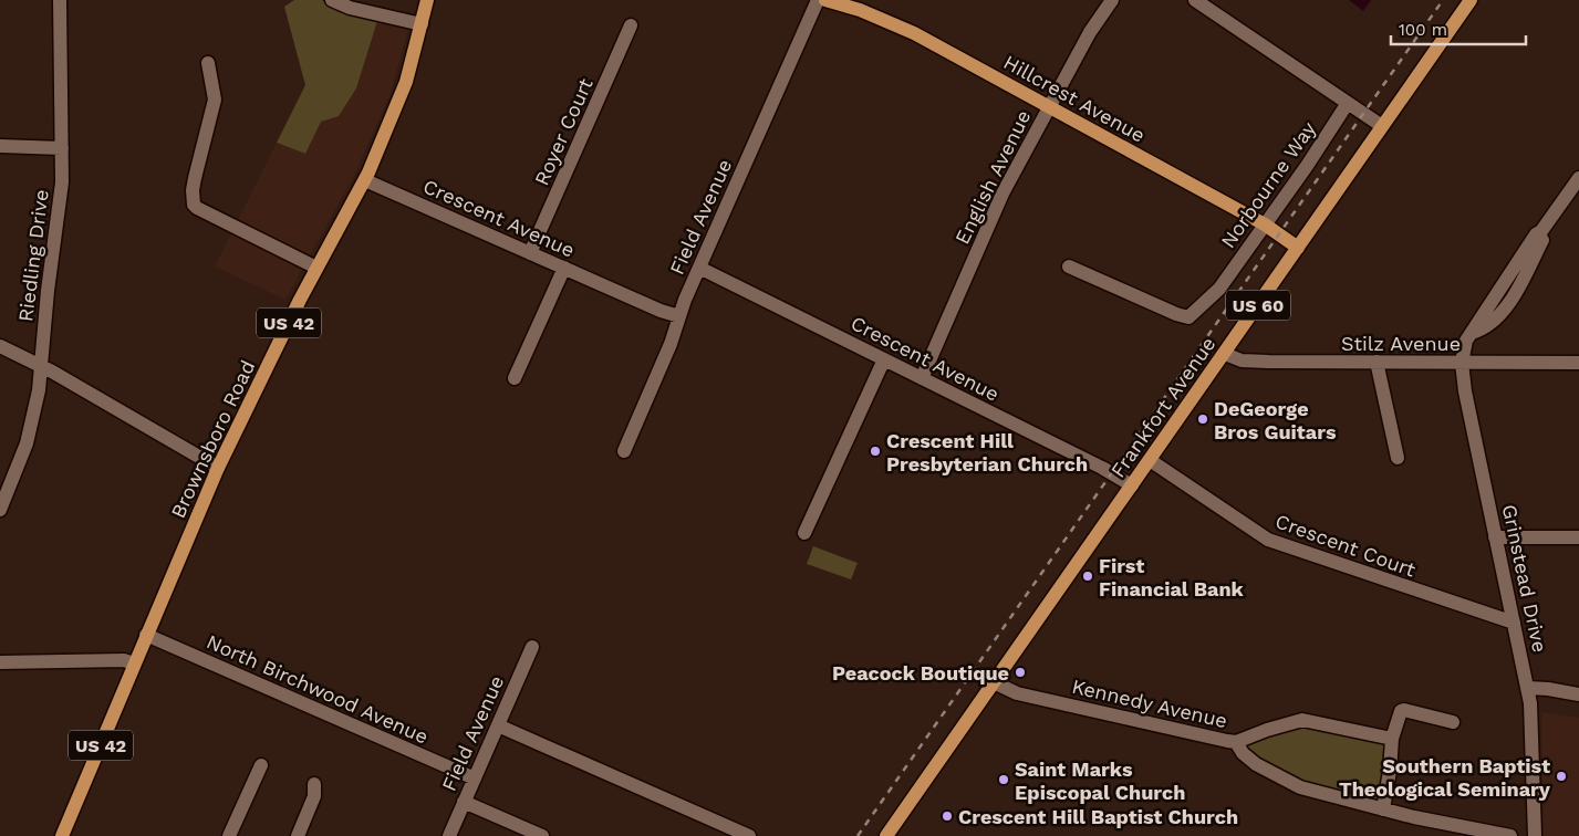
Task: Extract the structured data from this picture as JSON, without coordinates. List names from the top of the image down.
{
  "streets": {
    "main road": [
      "Hillcrest Avenue",
      "US 60",
      "US 42",
      "Frankfort Avenue",
      "Brownsboro Road"
    ],
    "street": [
      "Royer Court",
      "English Avenue",
      "Norbourne Way",
      "Field Avenue",
      "Crescent Avenue",
      "Riedling Drive",
      "Stilz Avenue",
      "Crescent Court",
      "Grinstead Drive",
      "North Birchwood Avenue",
      "Kennedy Avenue"
    ]
  },
  "crossings": [
    ["Hillcrest Avenue", "English Avenue"],
    ["Hillcrest Avenue", "Norbourne Way"],
    ["Hillcrest Avenue", "Frankfort Avenue"],
    ["Royer Court", "Crescent Avenue"],
    ["English Avenue", "Crescent Avenue"],
    ["Field Avenue", "Crescent Avenue"],
    ["Field Avenue", "North Birchwood Avenue"],
    ["Crescent Avenue", "Frankfort Avenue"],
    ["Crescent Avenue", "Brownsboro Road"],
    ["Stilz Avenue", "Frankfort Avenue"],
    ["Stilz Avenue", "Grinstead Drive"],
    ["Frankfort Avenue", "Crescent Court"],
    ["Frankfort Avenue", "Kennedy Avenue"],
    ["Brownsboro Road", "North Birchwood Avenue"],
    ["Crescent Court", "Grinstead Drive"]
  ],
  "places": [
    "DeGeorge Bros Guitars",
    "Crescent Hill Presbyterian Church",
    "First Financial Bank",
    "Peacock Boutique",
    "Southern Baptist Theological Seminary",
    "Saint Marks Episcopal Church",
    "Crescent Hill Baptist Church"
  ],
  "scale_bar": "100 m"
}
